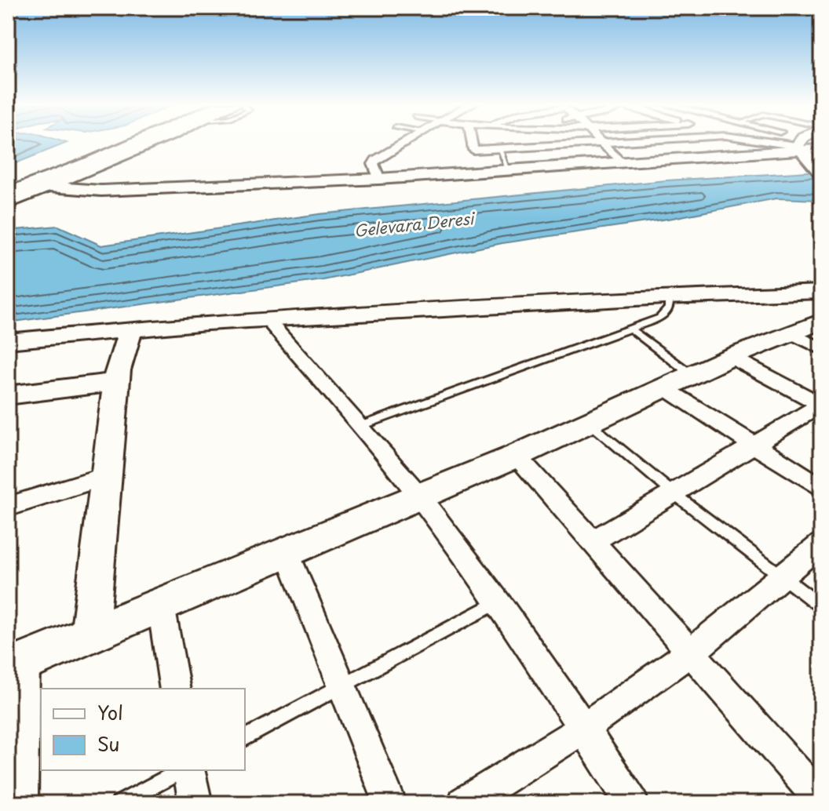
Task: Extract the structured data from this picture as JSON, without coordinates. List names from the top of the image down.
{
  "water": ["Gelevara Deresi"],
  "legend": ["Yol", "Su"]
}
